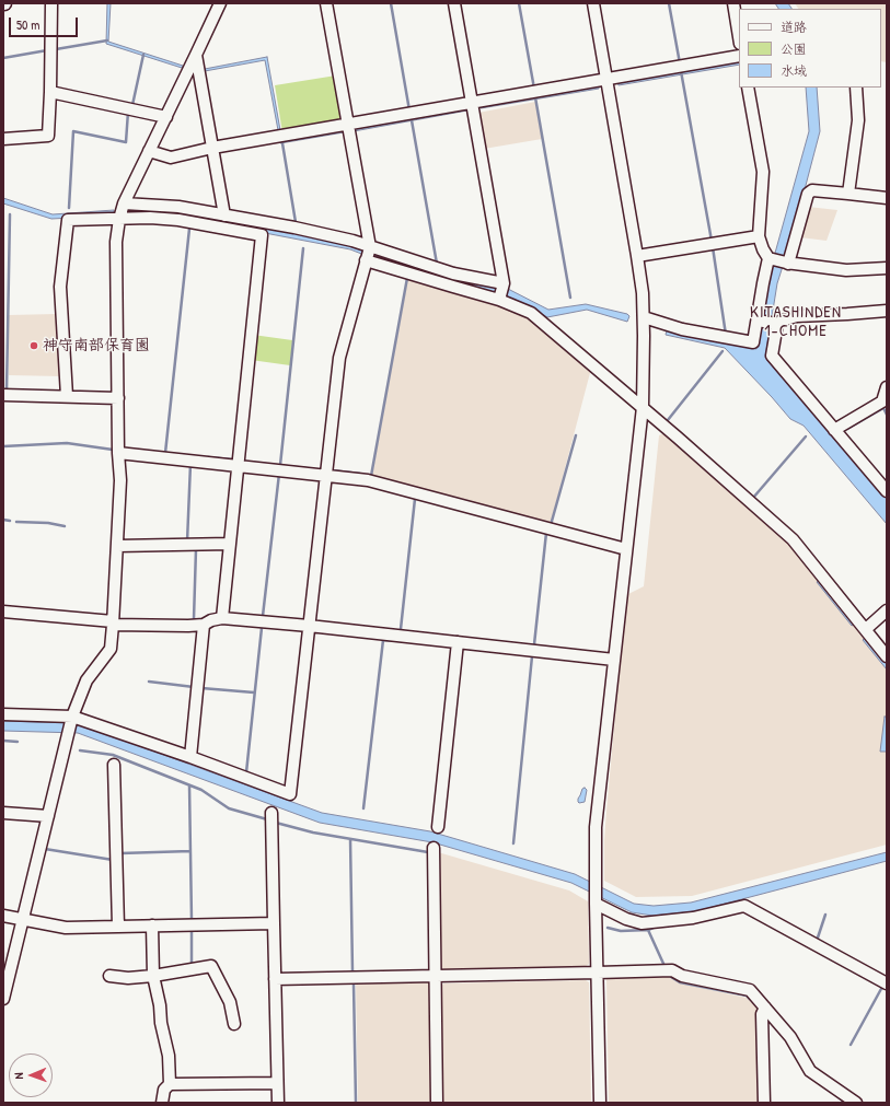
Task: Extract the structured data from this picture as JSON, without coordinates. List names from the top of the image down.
{
  "districts": ["KITASHINDEN 1-CHOME"],
  "places": ["神守南部保育園"],
  "legend": ["道路", "公園", "水域"],
  "scale_bar": "50 m",
  "north": "left"
}
